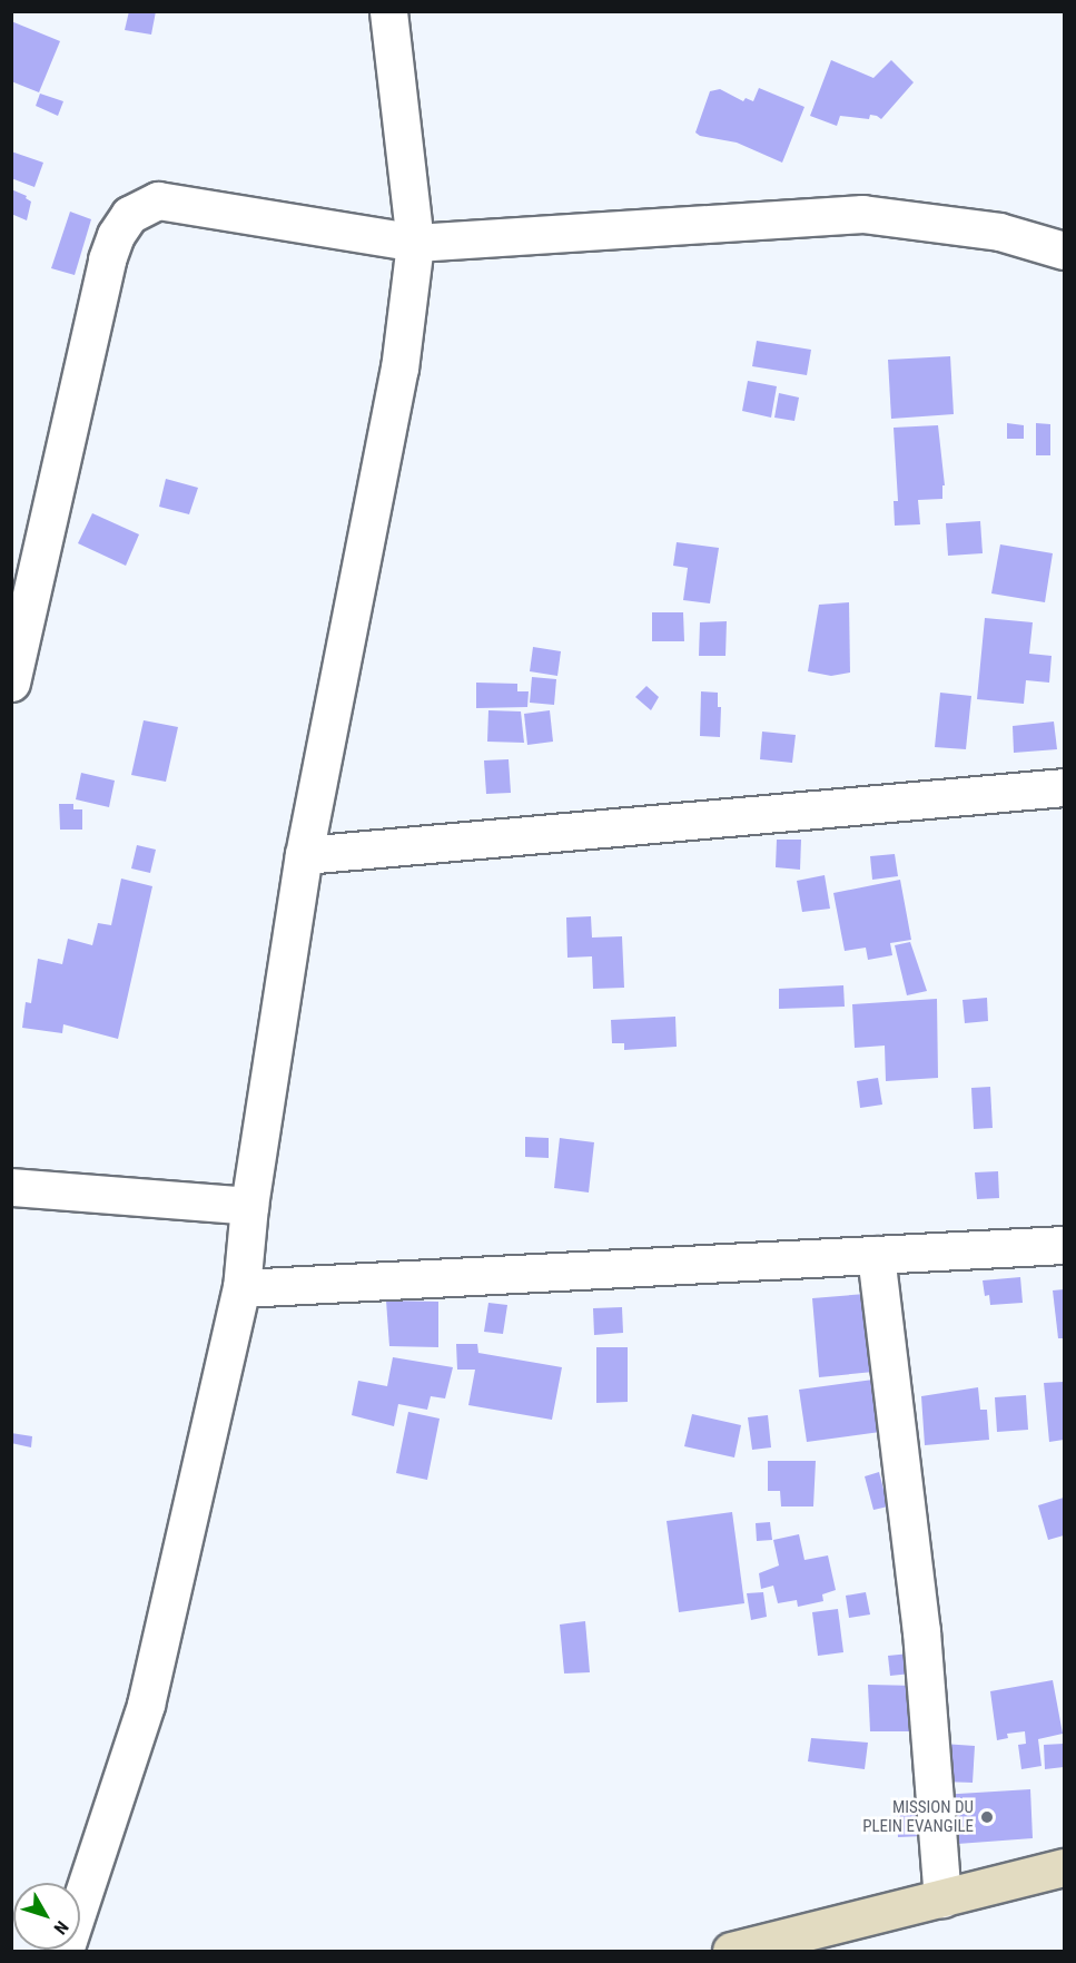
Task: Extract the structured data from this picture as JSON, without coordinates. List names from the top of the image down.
{
  "places": ["MISSION DU PLEIN EVANGILE"],
  "north": "bottom right"
}
